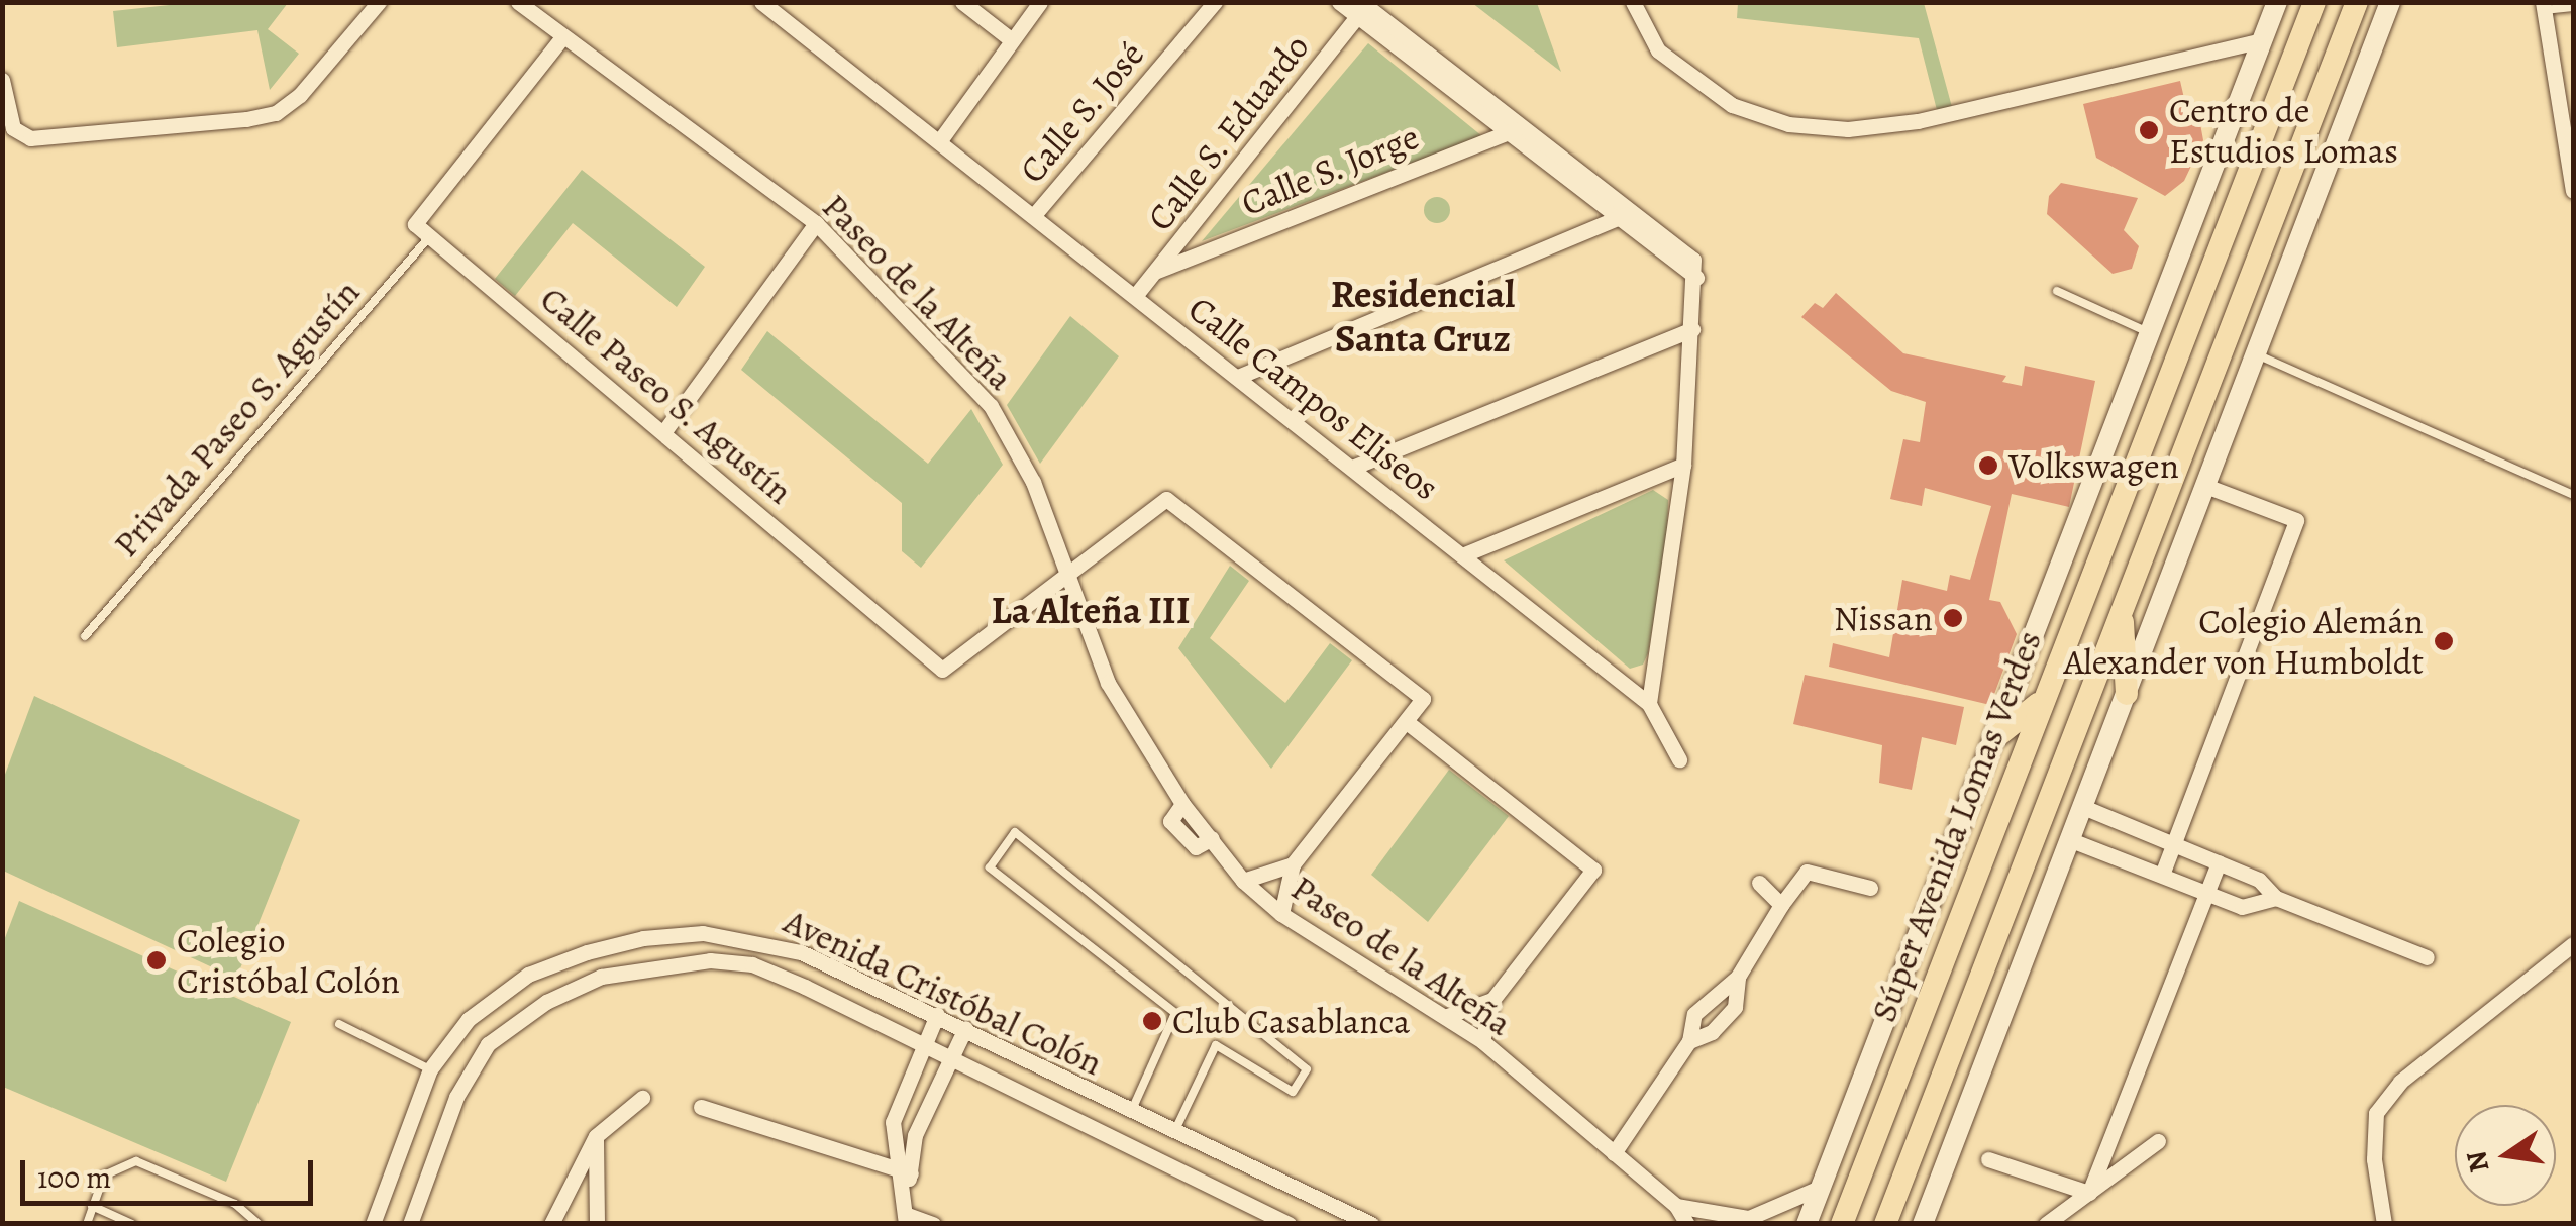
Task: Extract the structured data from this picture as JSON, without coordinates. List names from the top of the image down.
{
  "streets": {
    "main road": ["Súper Avenida Lomas Verdes"],
    "street": [
      "Calle S. José",
      "Calle S. Eduardo",
      "Calle S. Jorge",
      "Paseo de la Alteña",
      "Calle Paseo S. Agustín",
      "Calle Campos Eliseos",
      "Avenida Cristóbal Colón"
    ],
    "lane": ["Privada Paseo S. Agustín"]
  },
  "crossings": [
    ["Calle S. José", "Calle Campos Eliseos"],
    ["Calle S. Eduardo", "Calle S. Jorge"],
    ["Calle S. Eduardo", "Calle Campos Eliseos"],
    ["Paseo de la Alteña", "Calle Paseo S. Agustín"],
    ["Calle Paseo S. Agustín", "Privada Paseo S. Agustín"]
  ],
  "districts": ["Residencial Santa Cruz", "La Alteña III"],
  "places": [
    "Centro de Estudios Lomas",
    "Volkswagen",
    "Nissan",
    "Colegio Alemán Alexander von Humboldt",
    "Colegio Cristóbal Colón",
    "Club Casablanca"
  ],
  "scale_bar": "100 m",
  "north": "left"
}
